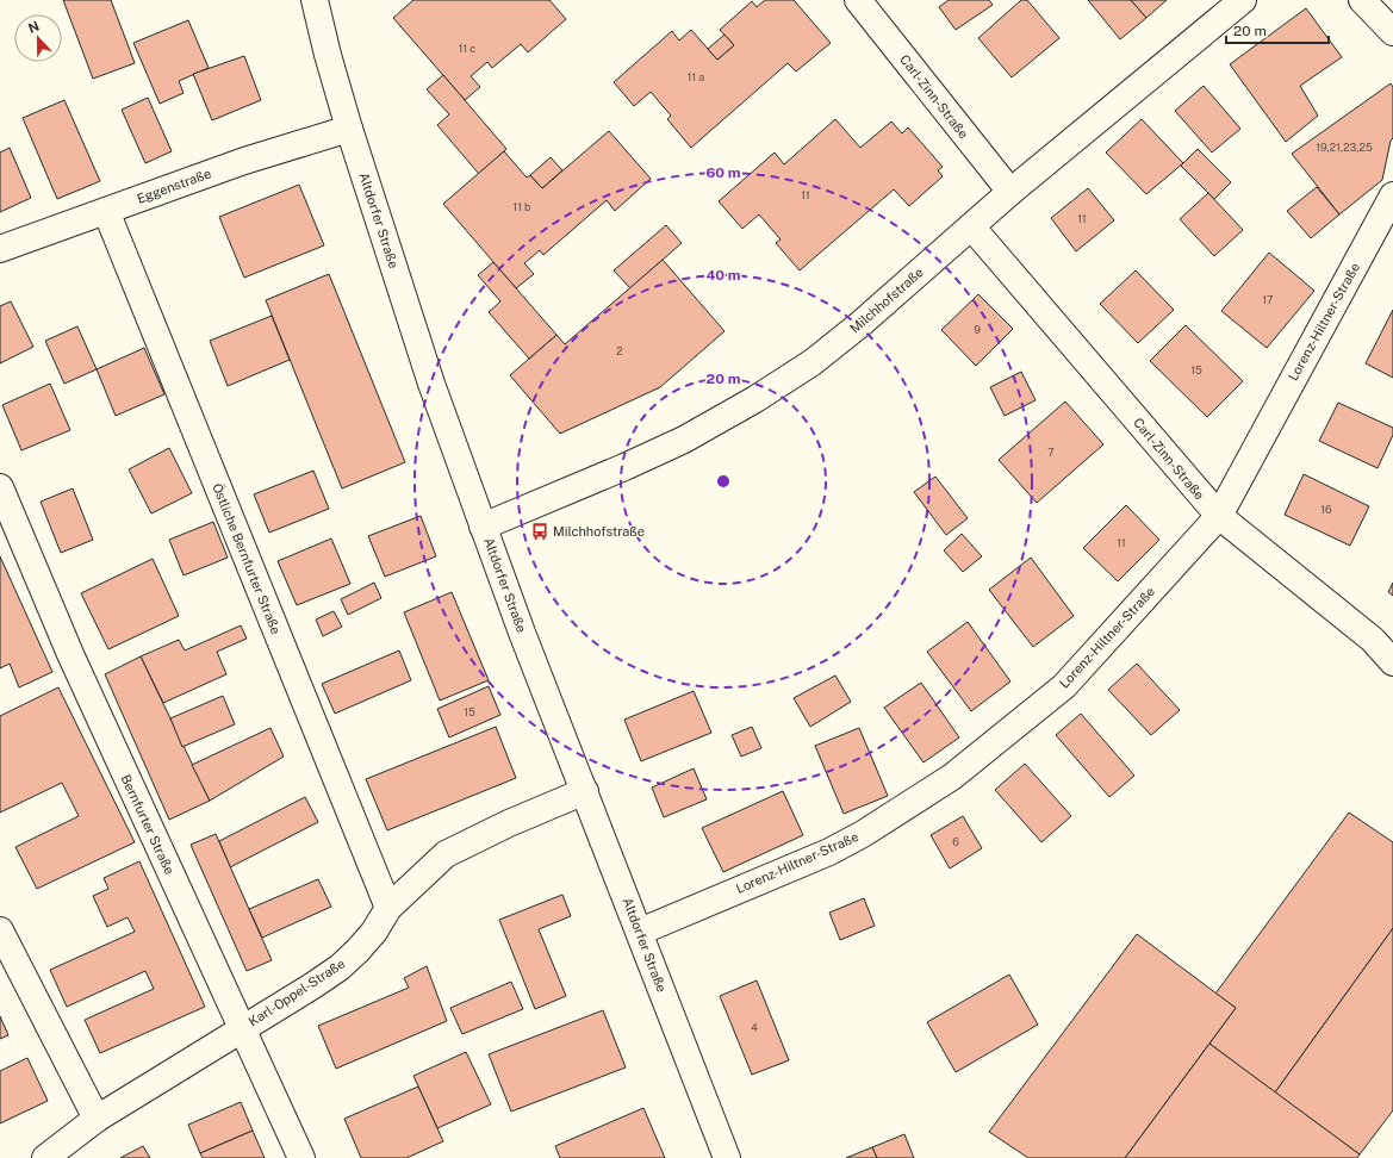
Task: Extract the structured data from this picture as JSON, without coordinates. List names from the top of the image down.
{
  "streets": {
    "street": [
      "Carl-Zinn-Straße",
      "Eggenstraße",
      "Altdorfer Straße",
      "Milchhofstraße",
      "Lorenz-Hiltner-Straße",
      "Östliche Bernfurter Straße",
      "Bernfurter Straße",
      "Karl-Oppel-Straße"
    ]
  },
  "crossings": [
    ["Carl-Zinn-Straße", "Milchhofstraße"],
    ["Carl-Zinn-Straße", "Lorenz-Hiltner-Straße"],
    ["Eggenstraße", "Altdorfer Straße"],
    ["Eggenstraße", "Östliche Bernfurter Straße"],
    ["Altdorfer Straße", "Milchhofstraße"],
    ["Altdorfer Straße", "Lorenz-Hiltner-Straße"],
    ["Altdorfer Straße", "Karl-Oppel-Straße"],
    ["Östliche Bernfurter Straße", "Karl-Oppel-Straße"],
    ["Bernfurter Straße", "Karl-Oppel-Straße"]
  ],
  "places": {
    "bus stop": ["Milchhofstraße"]
  },
  "house_numbers": [
    "11 c",
    "11 a",
    "19,21,23,25",
    "11",
    "11 b",
    "11",
    "17",
    "9",
    "2",
    "15",
    "7",
    "16",
    "11",
    "15",
    "6",
    "4"
  ],
  "scale_bar": "20 m",
  "north": "top",
  "rings": ["60 m", "40 m", "20 m"]
}
